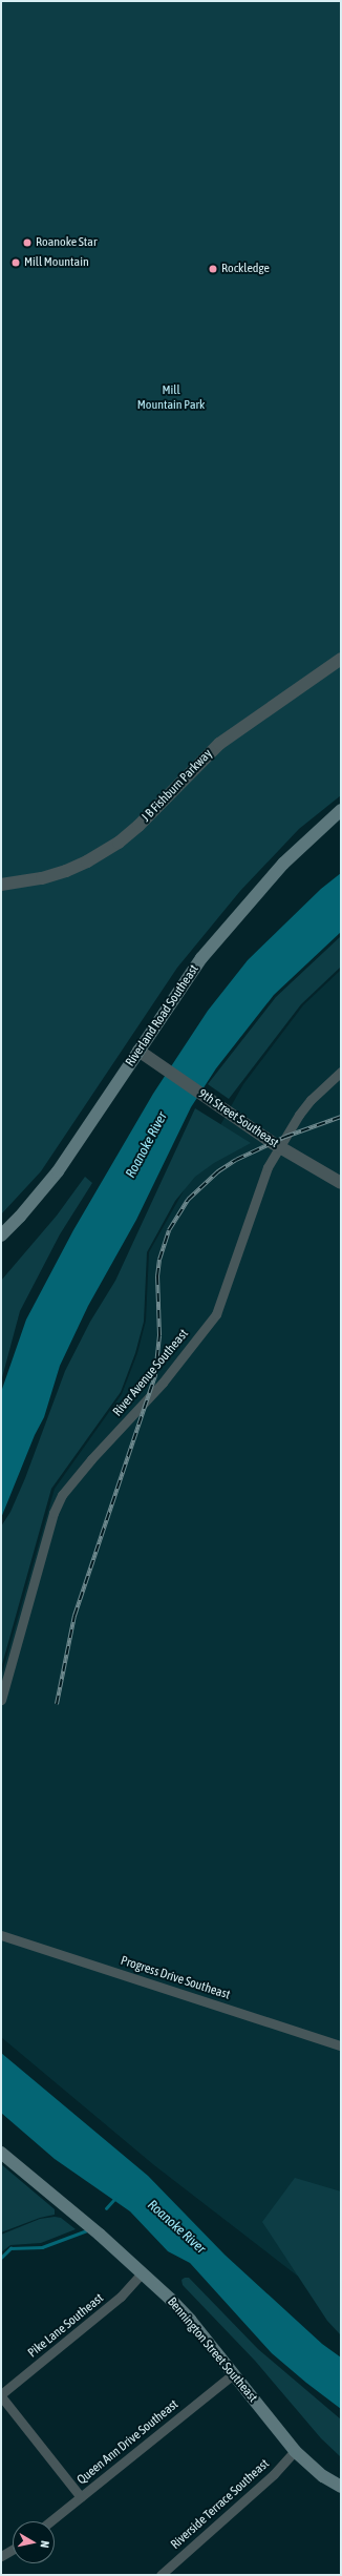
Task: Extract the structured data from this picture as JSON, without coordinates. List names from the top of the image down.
{
  "streets": {
    "main road": ["Riverland Road Southeast", "Bennington Street Southeast"],
    "street": [
      "J B Fishburn Parkway",
      "9th Street Southeast",
      "River Avenue Southeast",
      "Progress Drive Southeast",
      "Pike Lane Southeast",
      "Queen Ann Drive Southeast",
      "Riverside Terrace Southeast"
    ]
  },
  "crossings": [
    ["Riverland Road Southeast", "9th Street Southeast"],
    ["9th Street Southeast", "River Avenue Southeast"],
    ["Pike Lane Southeast", "Bennington Street Southeast"],
    ["Bennington Street Southeast", "Queen Ann Drive Southeast"],
    ["Bennington Street Southeast", "Riverside Terrace Southeast"]
  ],
  "water": ["Roanoke River"],
  "parks": ["Mill Mountain Park"],
  "places": ["Roanoke Star", "Mill Mountain", "Rockledge"],
  "north": "right"
}
